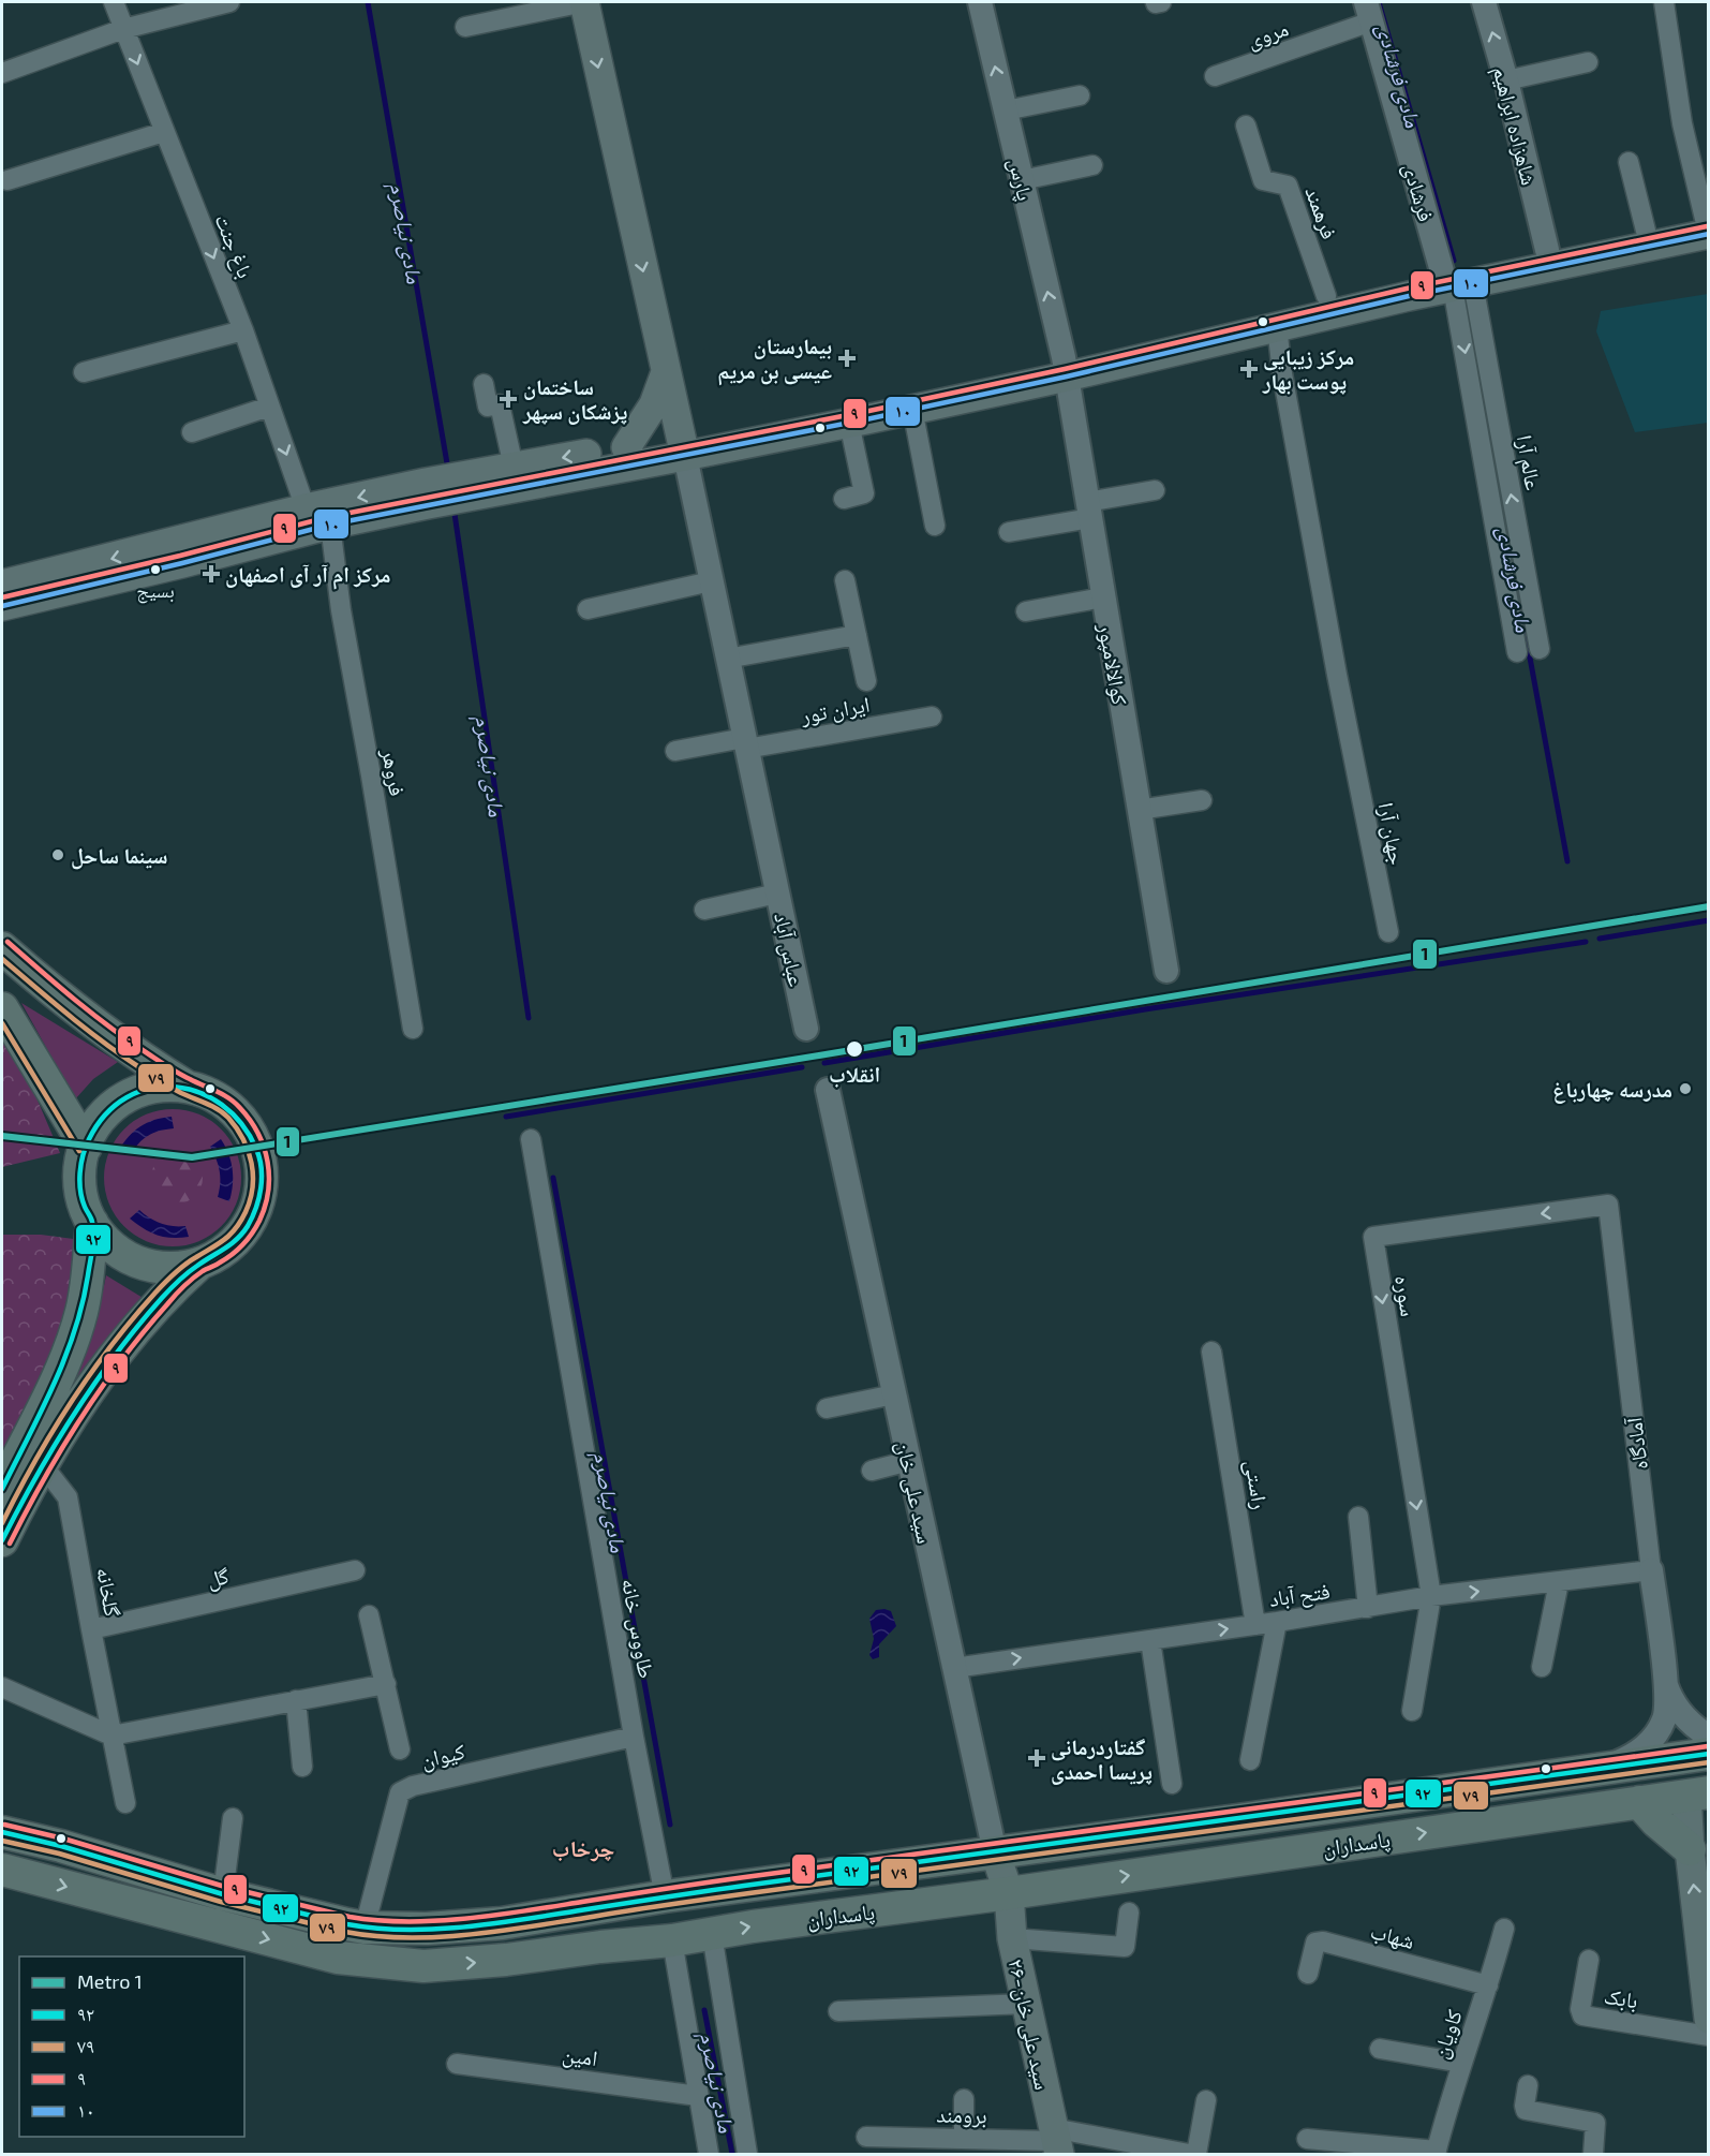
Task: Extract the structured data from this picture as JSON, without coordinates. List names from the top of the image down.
{
  "streets": {
    "main road": [
      "عباس آباد",
      "سید علی خان",
      "پاسداران",
      "۲۶-سید علی خان"
    ],
    "street": [
      "مروی",
      "شاهزاده ابراهیم",
      "پارس",
      "فرشادی",
      "فرهمند",
      "باغ جنت",
      "عالم آرا",
      "کوالالامپور",
      "ایران تور",
      "فروهر",
      "جهان آرا",
      "سوره",
      "آمادگاه",
      "راستی",
      "گل",
      "گلخانه",
      "فتح آباد",
      "طاووس خانه",
      "کیوان",
      "شهاب",
      "بابک",
      "کاویان",
      "امین",
      "برومند"
    ]
  },
  "crossings": [
    ["مروی", "فرشادی"],
    ["پارس", "کوالالامپور"],
    ["فرشادی", "عالم آرا"],
    ["ایران تور", "عباس آباد"],
    ["سوره", "آمادگاه"],
    ["سوره", "فتح آباد"],
    ["آمادگاه", "فتح آباد"],
    ["آمادگاه", "پاسداران"],
    ["راستی", "فتح آباد"],
    ["سید علی خان", "فتح آباد"],
    ["سید علی خان", "پاسداران"],
    ["سید علی خان", "۲۶-سید علی خان"],
    ["گل", "گلخانه"],
    ["طاووس خانه", "کیوان"],
    ["طاووس خانه", "پاسداران"],
    ["کیوان", "پاسداران"],
    ["پاسداران", "۲۶-سید علی خان"],
    ["شهاب", "کاویان"],
    ["۲۶-سید علی خان", "برومند"]
  ],
  "one_way": [
    "پارس",
    "باغ جنت",
    "عباس آباد",
    "فتح آباد"
  ],
  "districts": ["چرخاب"],
  "water": ["مادی فرشادی", "مادی نیاصرم"],
  "places": {
    "health": [
      "بیمارستان عیسی بن مریم",
      "مرکز زیبایی پوست بهار",
      "ساختمان پزشکان سپهر",
      "مرکز ام آر آی اصفهان",
      "گفتاردرمانی پریسا احمدی"
    ],
    "other": [
      "بسیج",
      "سینما ساحل",
      "انقلاب",
      "مدرسه چهارباغ"
    ]
  },
  "lines": [
    "transit line ۹",
    "transit line ۱۰",
    "metro line 1",
    "transit line ۷۹",
    "transit line ۹۲"
  ],
  "legend": [
    "Metro 1",
    "۹۲",
    "۷۹",
    "۹",
    "۱۰"
  ]
}
